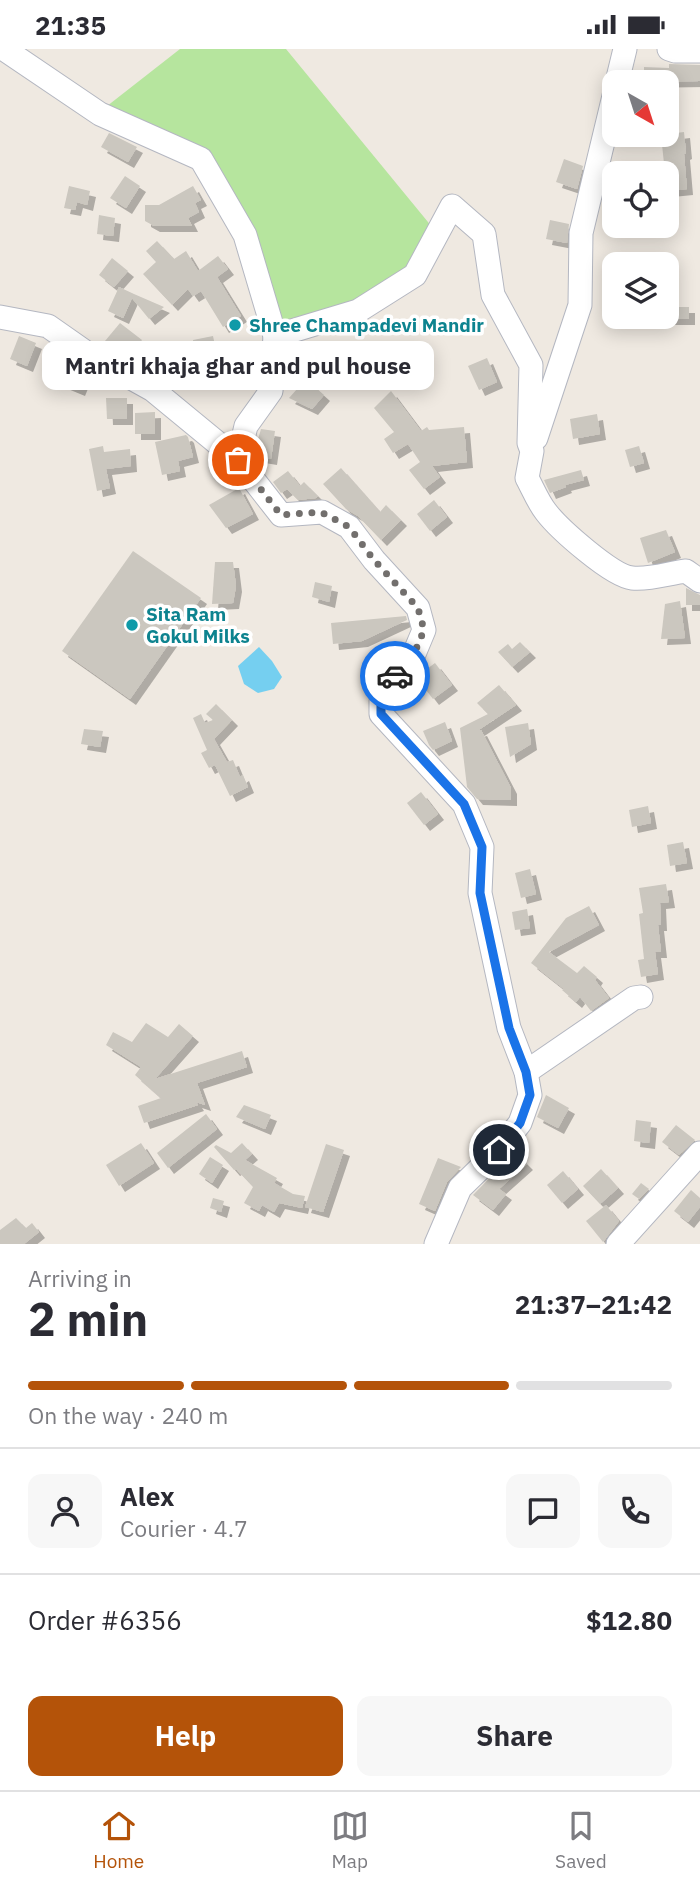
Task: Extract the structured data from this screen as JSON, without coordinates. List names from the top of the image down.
{
  "places": ["Shree Champadevi Mandir", "Mantri khaja ghar and pul house", "Sita Ram Gokul Milks"],
  "north": "bottom right",
  "page": {
    "status": "21:35",
    "bubble": "Mantri khaja ghar and pul house",
    "heading": ["2 min", "Arriving in", "21:37–21:42"],
    "panel": [
      "Alex",
      "Courier · 4.7",
      "Order #6356",
      "$12.80"
    ],
    "bar": "On the way · 240 m",
    "buttons": ["Help", "Share"],
    "tabs": ["Home", "Map", "Saved"]
  }
}
